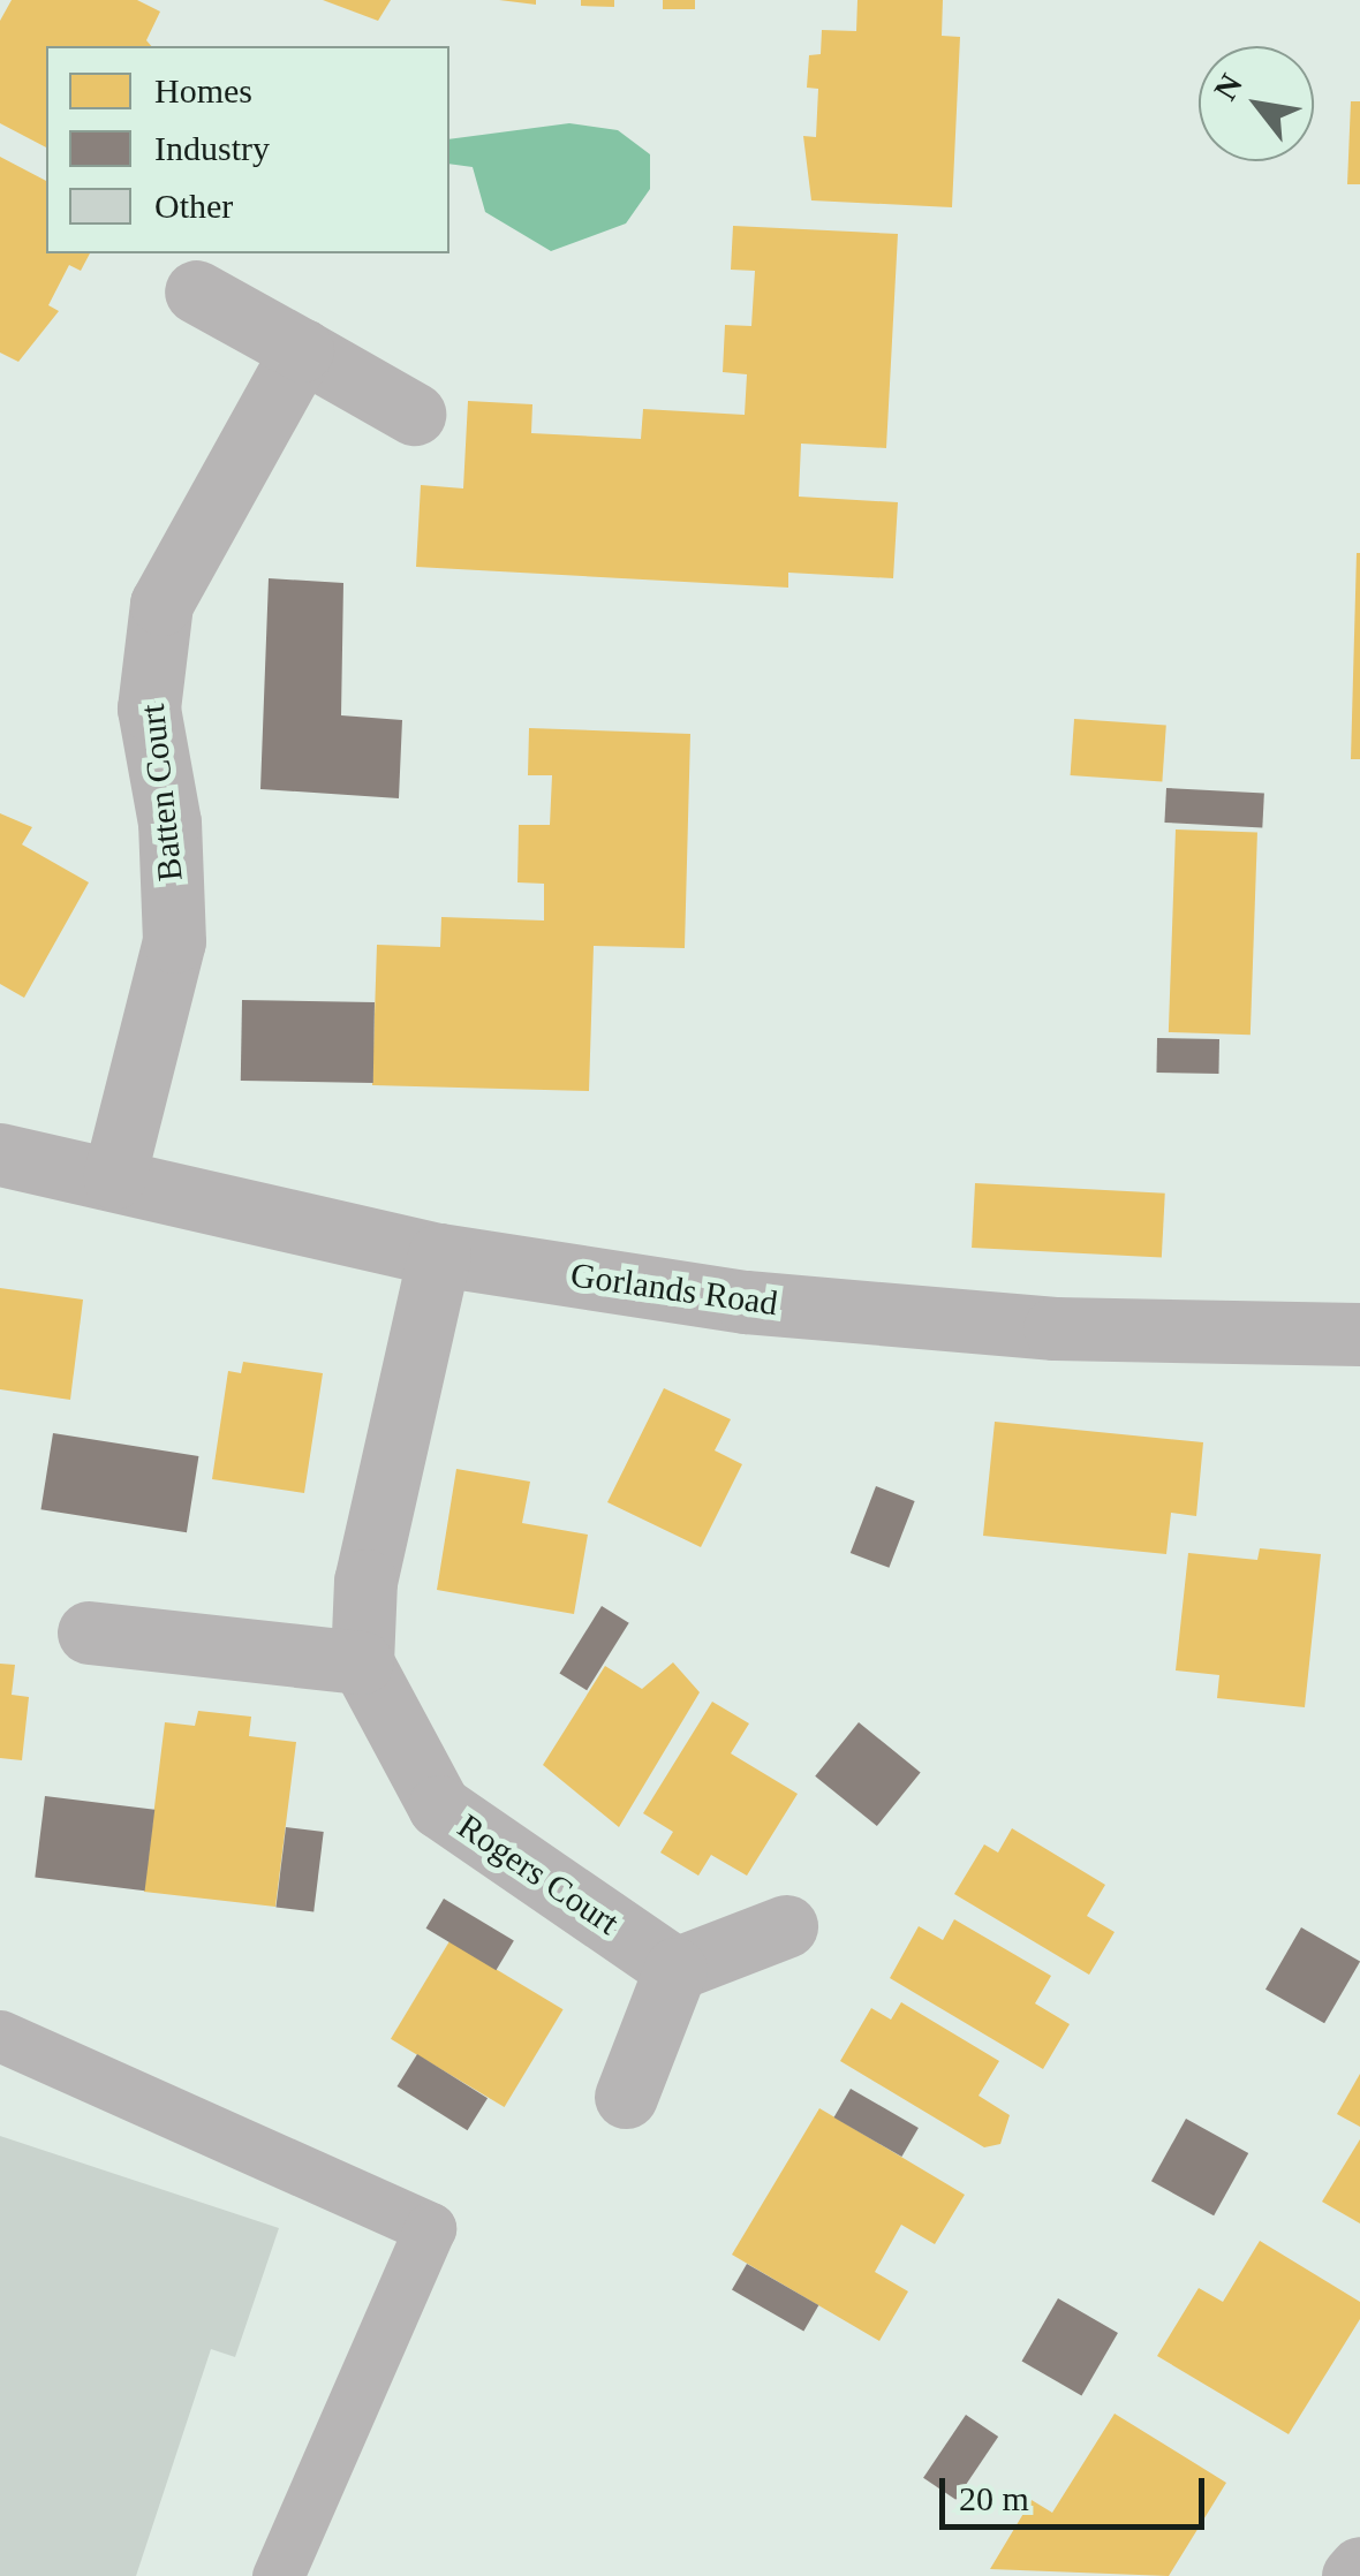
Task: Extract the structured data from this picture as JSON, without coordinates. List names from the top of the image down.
{
  "streets": {
    "street": ["Batten Court", "Gorlands Road", "Rogers Court"]
  },
  "crossings": [
    ["Batten Court", "Gorlands Road"]
  ],
  "legend": ["Homes", "Industry", "Other"],
  "scale_bar": "20 m",
  "north": "top left"
}
